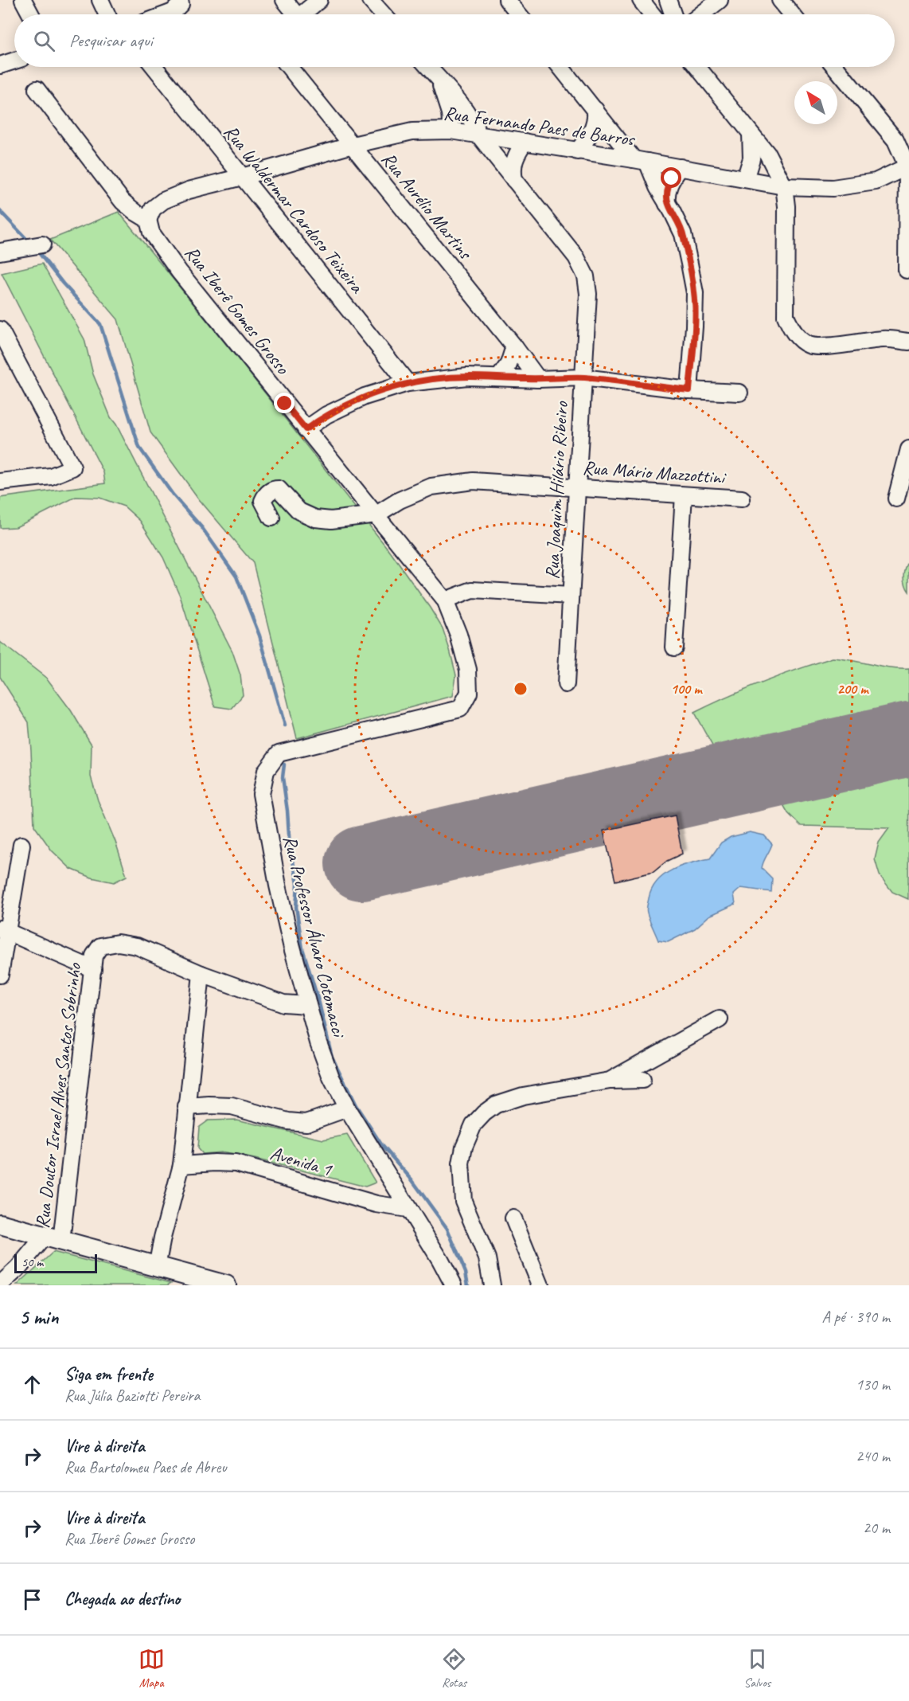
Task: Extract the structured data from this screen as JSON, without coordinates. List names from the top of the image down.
{
  "streets": {
    "street": [
      "Rua Fernando Paes de Barros",
      "Rua Aurélio Martins",
      "Rua Waldermar Cardoso Teixeira",
      "Rua Iberê Gomes Grosso",
      "Rua Mário Mazzottini",
      "Rua Joaquim Hilário Ribeiro",
      "Rua Professor Álvaro Cotomacci",
      "Rua Doutor Israel Alves Santos Sobrinho",
      "Avenida 1"
    ]
  },
  "crossings": [
    ["Rua Fernando Paes de Barros", "Rua Aurélio Martins"],
    ["Rua Fernando Paes de Barros", "Rua Waldermar Cardoso Teixeira"],
    ["Rua Fernando Paes de Barros", "Rua Iberê Gomes Grosso"],
    ["Rua Fernando Paes de Barros", "Rua Joaquim Hilário Ribeiro"],
    ["Rua Iberê Gomes Grosso", "Rua Mário Mazzottini"],
    ["Rua Iberê Gomes Grosso", "Rua Professor Álvaro Cotomacci"],
    ["Rua Mário Mazzottini", "Rua Joaquim Hilário Ribeiro"],
    ["Rua Professor Álvaro Cotomacci", "Rua Doutor Israel Alves Santos Sobrinho"],
    ["Rua Professor Álvaro Cotomacci", "Avenida 1"]
  ],
  "scale_bar": "50 m",
  "north": "top left",
  "page": {
    "search": "Pesquisar aqui",
    "scale": "50 m",
    "heading": ["5 min", "A pé · 390 m"],
    "list": [
      ["Siga em frente", "Rua Júlia Baziotti Pereira", "130 m"],
      ["Vire à direita", "Rua Bartolomeu Paes de Abreu", "240 m"],
      ["Vire à direita", "Rua Iberê Gomes Grosso", "20 m"],
      "Chegada ao destino"
    ],
    "nav": ["Mapa", "Rotas", "Salvos"]
  },
  "rings": ["100 m", "200 m"]
}
